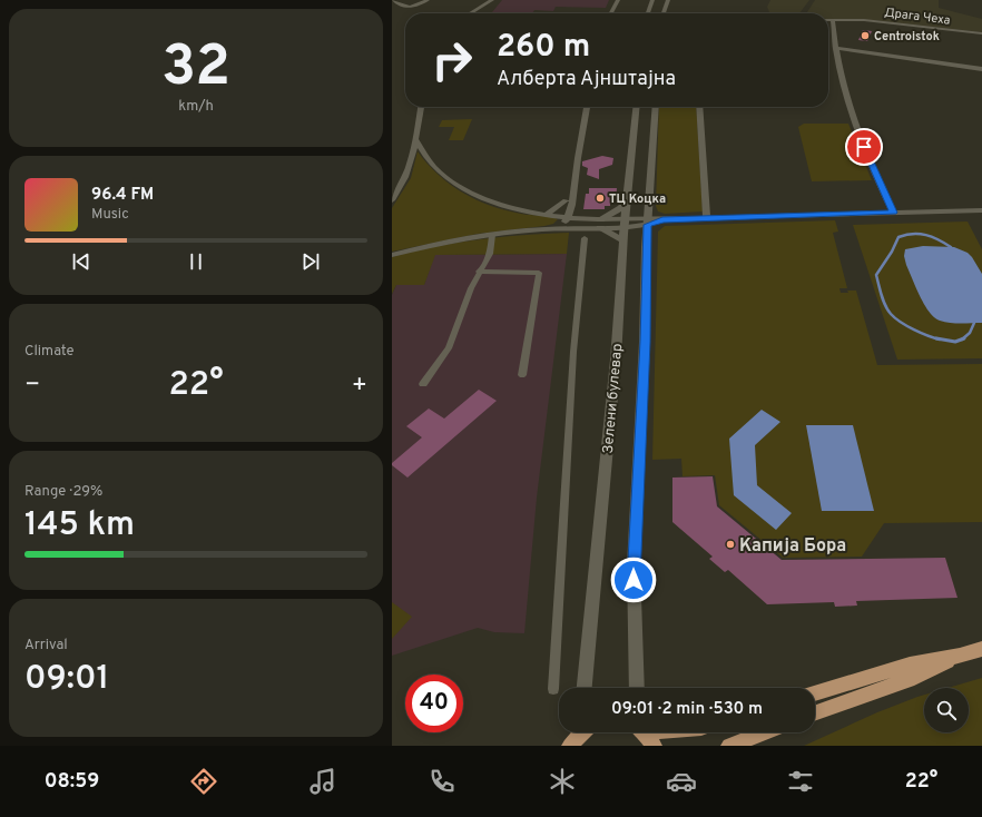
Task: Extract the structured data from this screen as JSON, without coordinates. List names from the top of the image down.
{
  "streets": {
    "street": ["Драга Чеха", "Зелени булевар"]
  },
  "places": ["Centroistok", "ТЦ Коцка", "Капија Бора"],
  "page": {
    "tile": [
      ["32", "km/h"],
      "Climate",
      ["Range · 29%", "145 km"],
      ["Arrival", "09:01"]
    ],
    "turn": ["260 m", "Алберта Ајнштајна"],
    "song": ["96.4 FM", "Music"],
    "heat": ["−", "22°", "+"],
    "limit": "40",
    "trip": "09:01 · 2 min · 530 m",
    "tabs": ["08:59", "22°"]
  }
}
